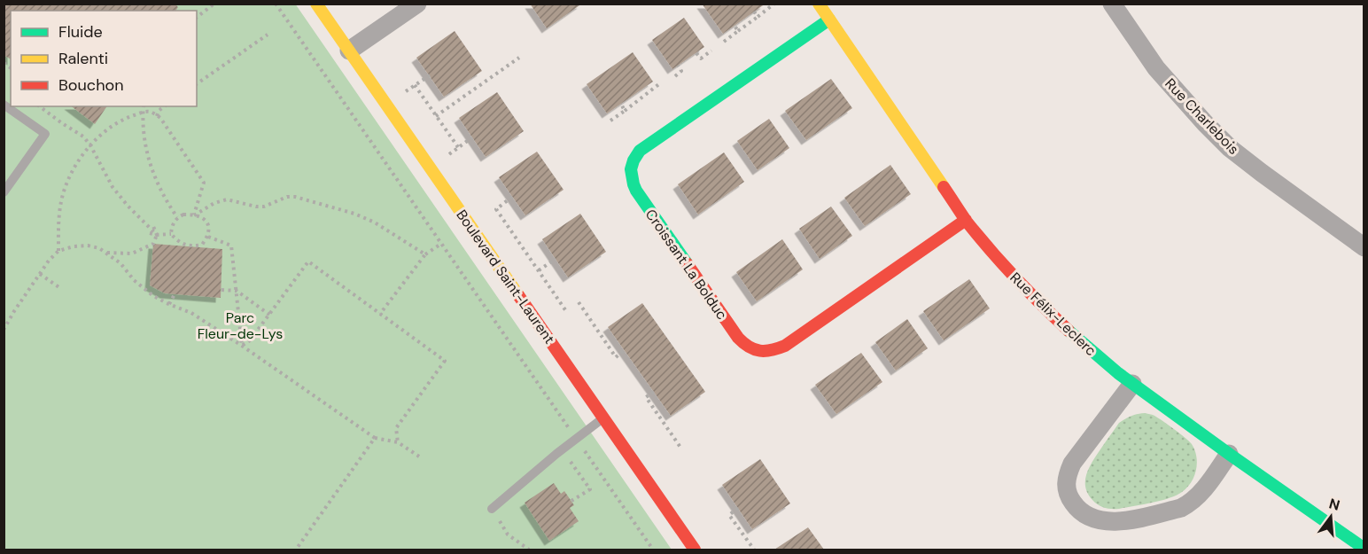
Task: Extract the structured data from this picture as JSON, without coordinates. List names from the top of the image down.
{
  "streets": {
    "street": [
      "Rue Charlebois",
      "Croissant La Bolduc",
      "Boulevard Saint-Laurent",
      "Rue Félix-Leclerc"
    ]
  },
  "crossings": [
    ["Croissant La Bolduc", "Rue Félix-Leclerc"]
  ],
  "parks": ["Parc Fleur-de-Lys"],
  "legend": ["Fluide", "Ralenti", "Bouchon"],
  "north": "top"
}
